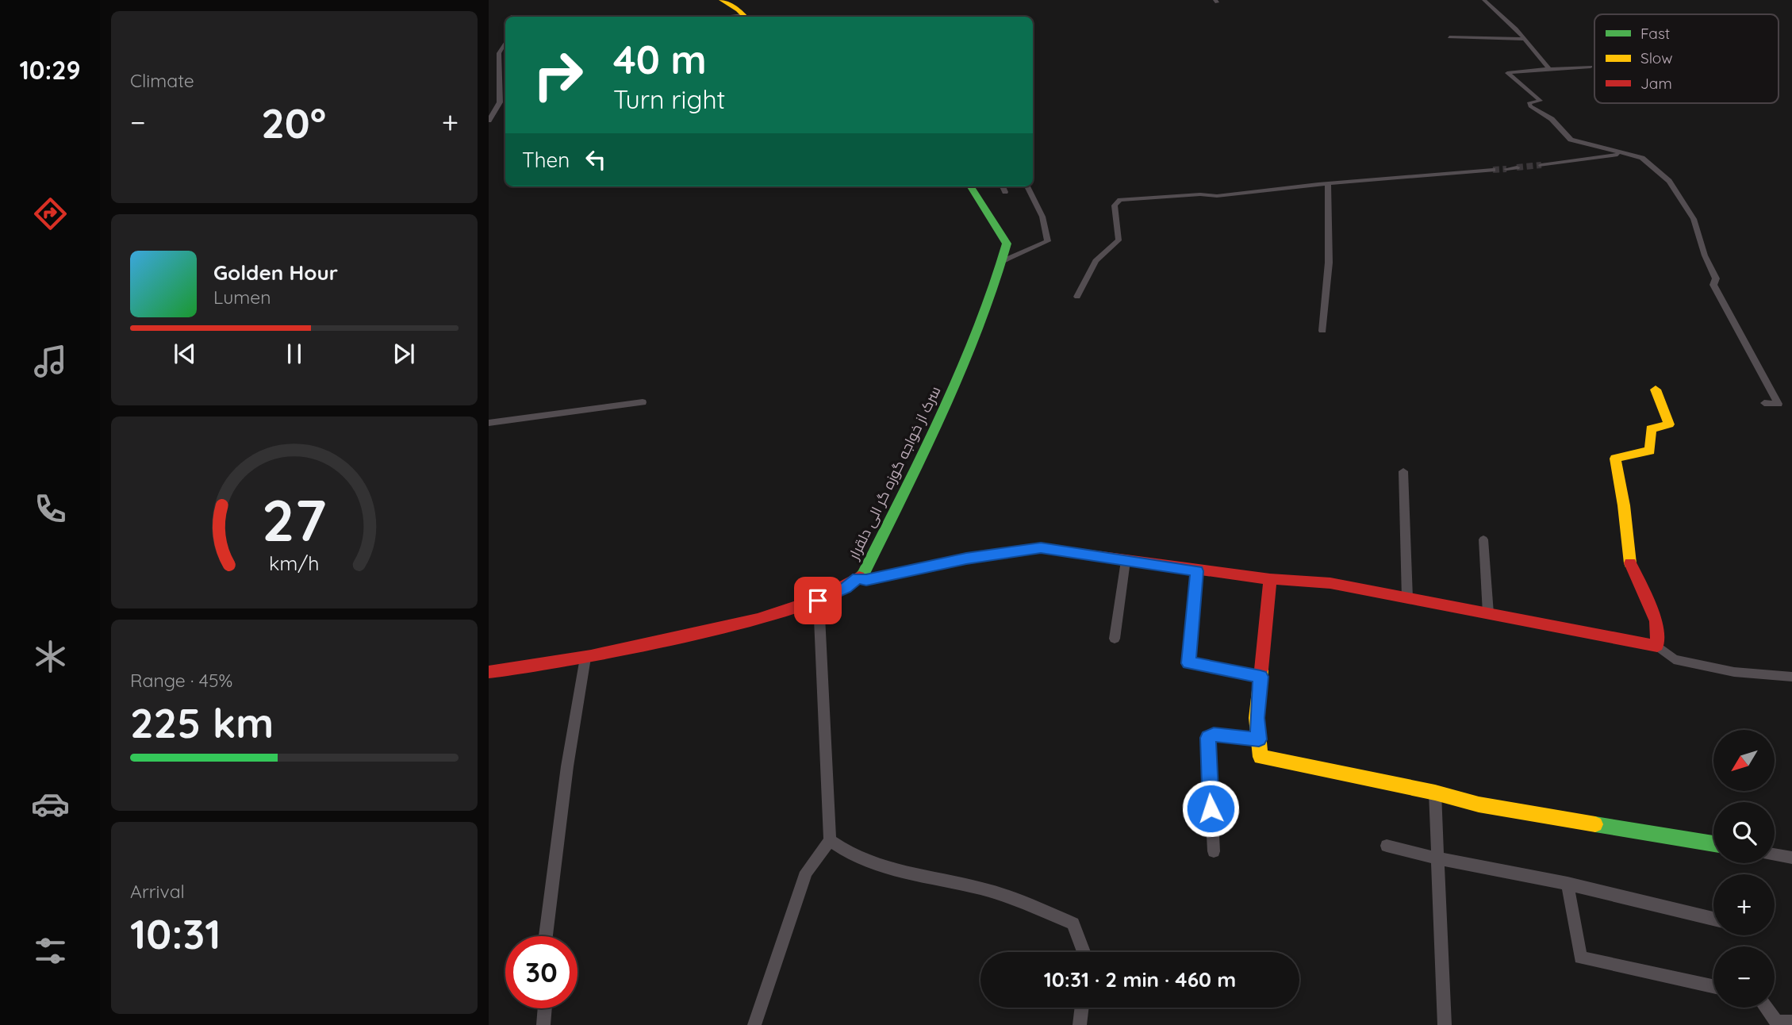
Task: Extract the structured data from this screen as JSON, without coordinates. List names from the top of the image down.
{
  "streets": {
    "street": ["سرک از خواجه گوزه گر الی دلقرار"]
  },
  "legend": ["Fast", "Slow", "Jam"],
  "north": "bottom left",
  "page": {
    "tabs": "10:29",
    "tile": [
      "Climate",
      ["Range · 45%", "225 km"],
      ["Arrival", "10:31"]
    ],
    "turn": ["40 m", "Turn right"],
    "heat": ["−", "20°", "+"],
    "then": "Then",
    "song": ["Golden Hour", "Lumen"],
    "map_buttons": ["+", "−"],
    "limit": "30",
    "trip": "10:31 · 2 min · 460 m",
    "gauge": ["27", "km/h"]
  }
}
